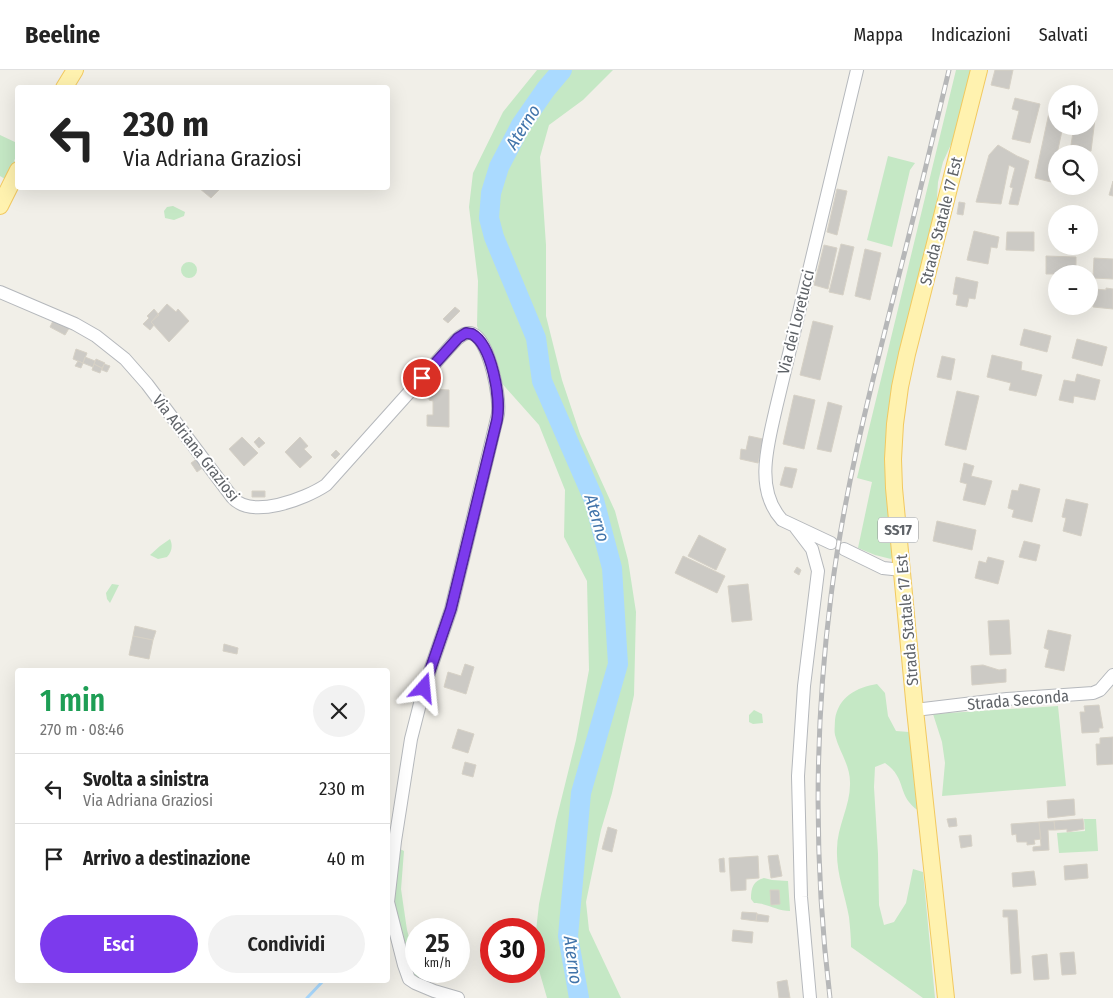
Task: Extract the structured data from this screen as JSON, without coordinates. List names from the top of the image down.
{
  "streets": {
    "main road": ["Strada Statale 17 Est", "SS17"],
    "street": ["Via dei Loretucci", "Via Adriana Graziosi", "Strada Seconda"]
  },
  "crossings": [
    ["Strada Statale 17 Est", "Strada Seconda"]
  ],
  "water": ["Aterno"],
  "page": {
    "header": "Beeline",
    "nav": ["Mappa", "Indicazioni", "Salvati"],
    "map_buttons": ["+", "−"],
    "turn": ["230 m", "Via Adriana Graziosi"],
    "heading": ["1 min", "270 m · 08:46"],
    "list": [
      {
        "name": "Svolta a sinistra",
        "note": "Via Adriana Graziosi",
        "value": "230 m"
      },
      {
        "name": "Arrivo a destinazione",
        "value": "40 m"
      }
    ],
    "buttons": ["Esci", "Condividi"],
    "speed": "25 km/h",
    "limit": "30"
  }
}
